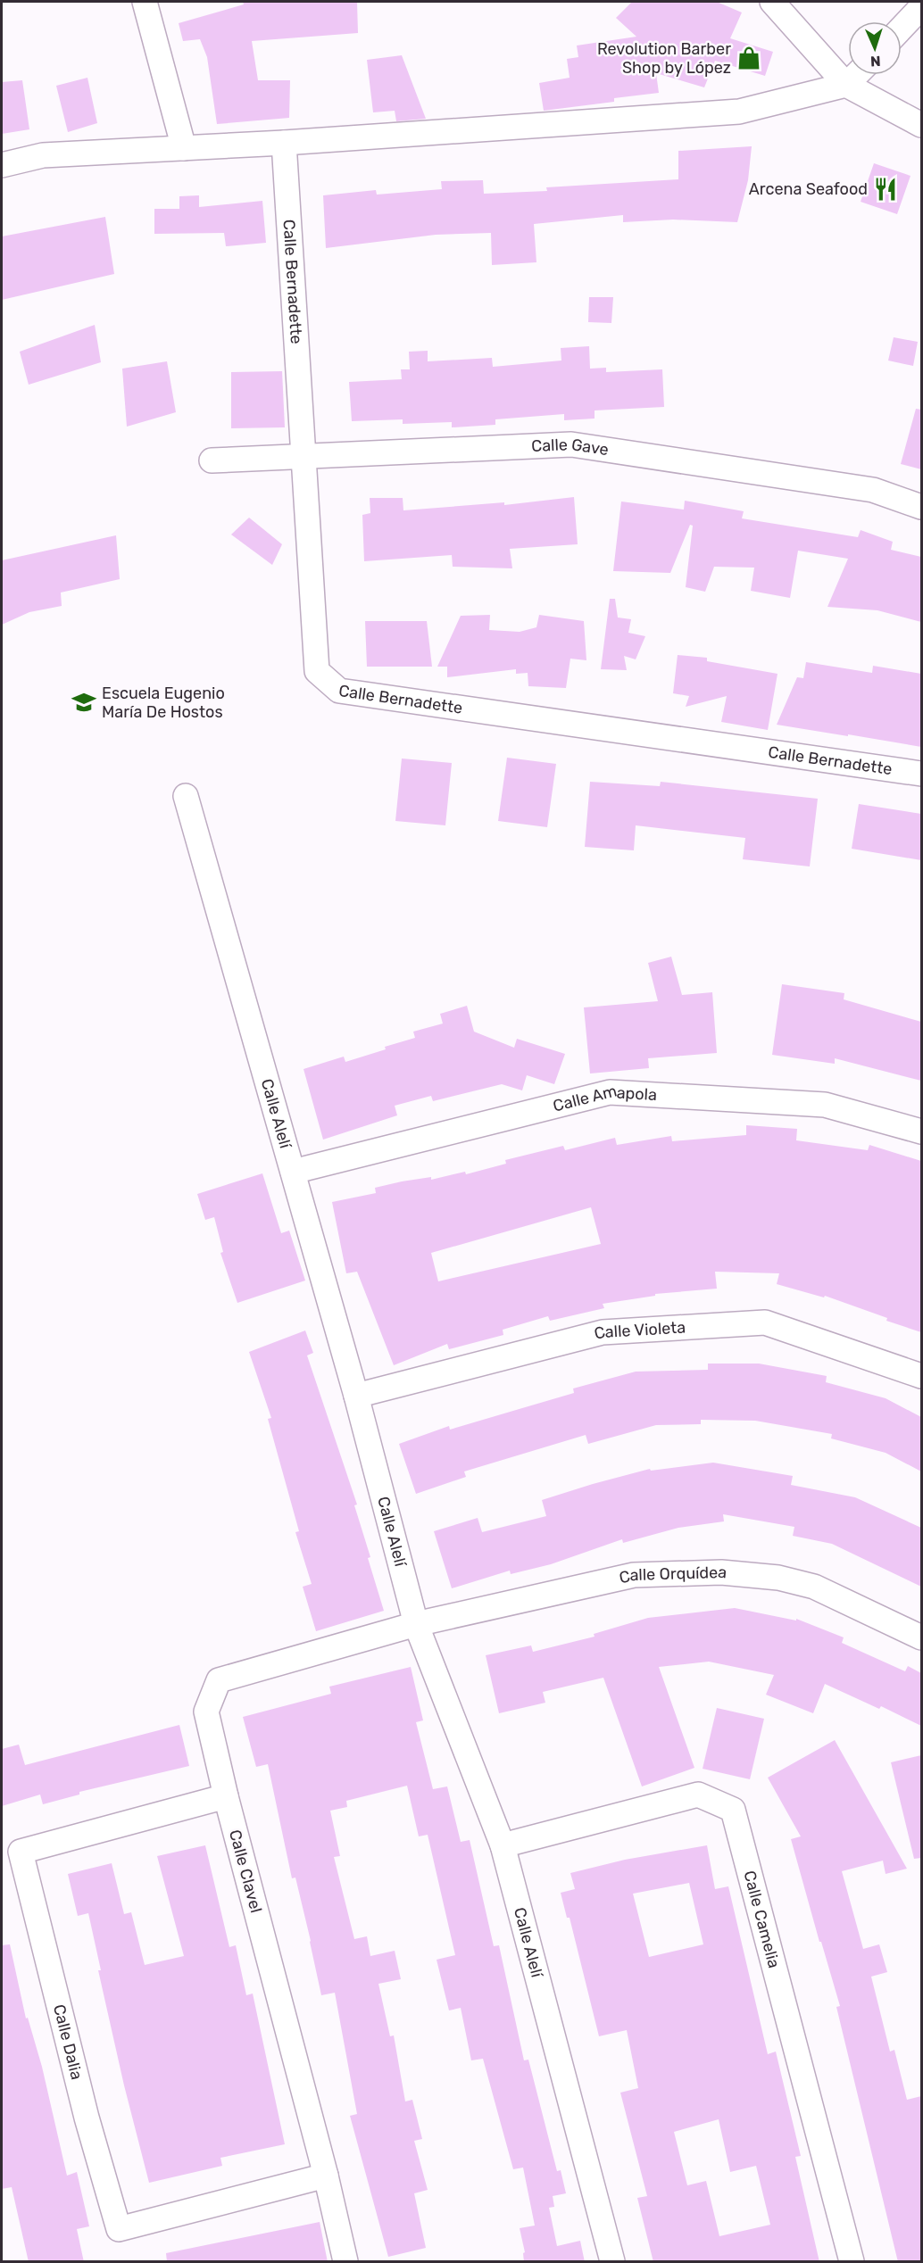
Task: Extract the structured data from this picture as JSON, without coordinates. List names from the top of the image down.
{
  "streets": {
    "street": [
      "Calle Bernadette",
      "Calle Gave",
      "Calle Amapola",
      "Calle Alelí",
      "Calle Violeta",
      "Calle Orquídea",
      "Calle Clavel",
      "Calle Camelia",
      "Calle Dalia"
    ]
  },
  "crossings": [
    ["Calle Bernadette", "Calle Gave"],
    ["Calle Amapola", "Calle Alelí"],
    ["Calle Alelí", "Calle Violeta"],
    ["Calle Alelí", "Calle Orquídea"],
    ["Calle Alelí", "Calle Clavel"],
    ["Calle Alelí", "Calle Camelia"],
    ["Calle Orquídea", "Calle Clavel"],
    ["Calle Clavel", "Calle Dalia"]
  ],
  "places": {
    "shop": ["Revolution Barber Shop by López"],
    "restaurant": ["Arcena Seafood"],
    "school or university": ["Escuela Eugenio María De Hostos"]
  },
  "north": "bottom"
}
